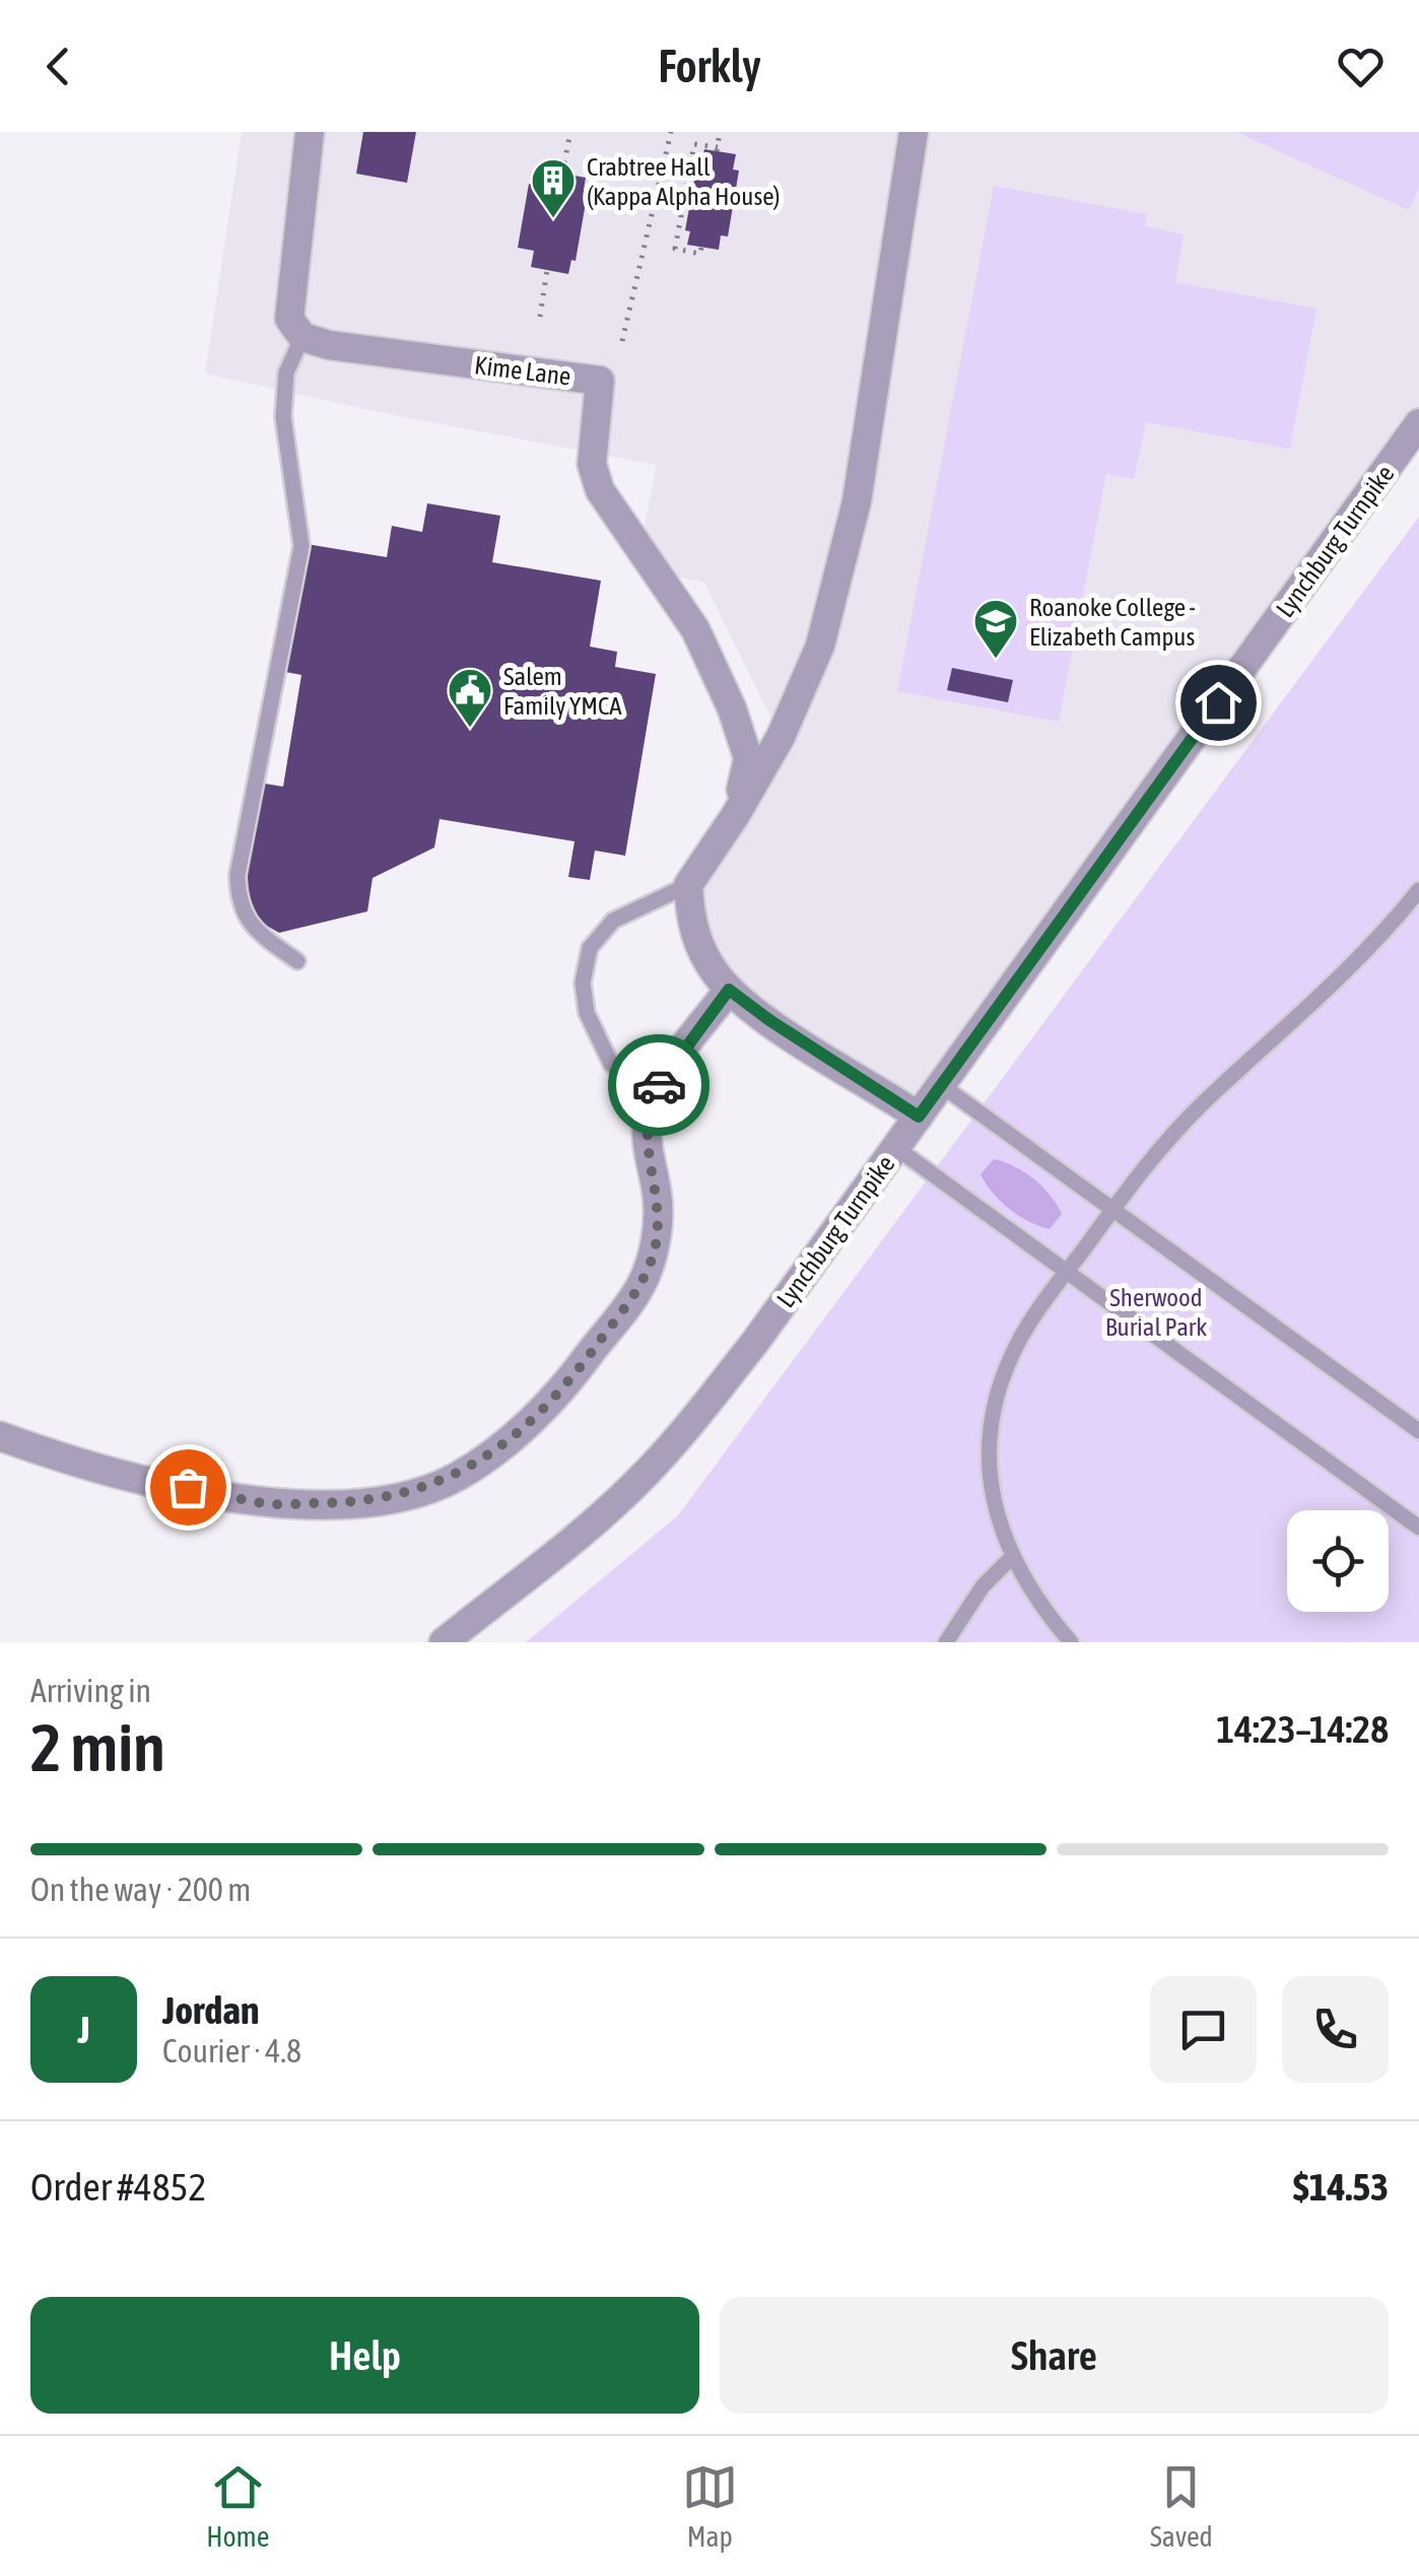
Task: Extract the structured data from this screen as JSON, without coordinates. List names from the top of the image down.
{
  "streets": {
    "street": ["Kime Lane", "Lynchburg Turnpike"]
  },
  "parks": ["Sherwood Burial Park"],
  "places": {
    "building": ["Crabtree Hall (Kappa Alpha House)"],
    "school or university": ["Roanoke College - Elizabeth Campus"],
    "public building": ["Salem Family YMCA"]
  },
  "page": {
    "header": "Forkly",
    "heading": ["2 min", "Arriving in", "14:23–14:28"],
    "panel": [
      "Jordan",
      "Courier · 4.8",
      "Order #4852",
      "$14.53"
    ],
    "bar": "On the way · 200 m",
    "round": "J",
    "buttons": ["Help", "Share"],
    "tabs": ["Home", "Map", "Saved"]
  }
}
